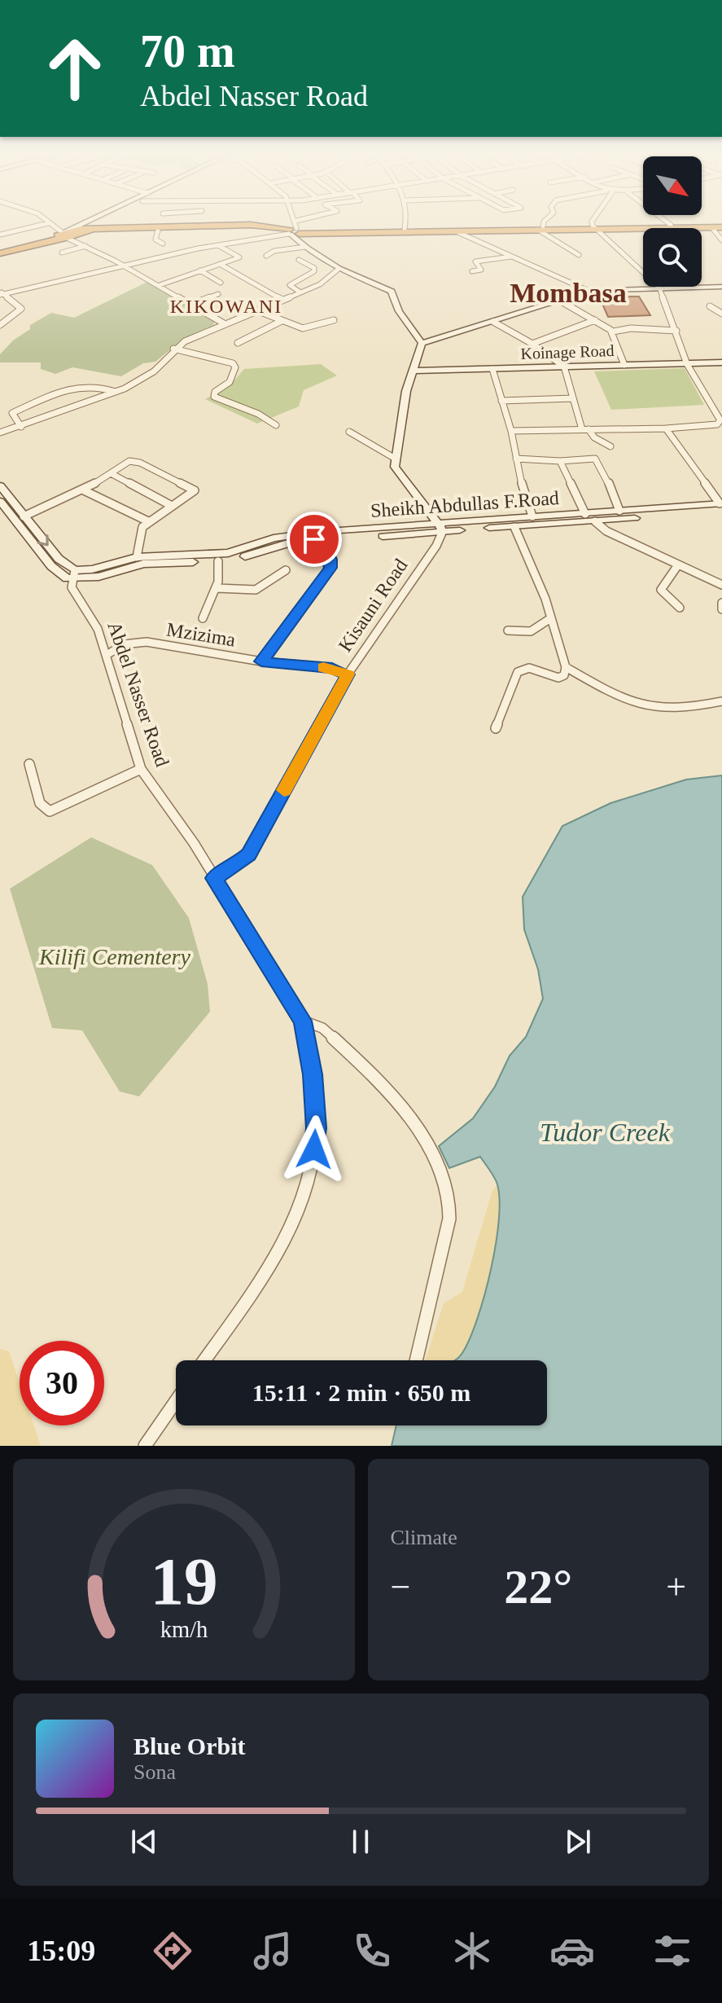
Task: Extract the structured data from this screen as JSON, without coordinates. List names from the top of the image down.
{
  "streets": {
    "street": [
      "Koinage Road",
      "Sheikh Abdullas F.Road",
      "Kisauni Road",
      "Mzizima",
      "Abdel Nasser Road"
    ]
  },
  "crossings": [
    ["Sheikh Abdullas F.Road", "Kisauni Road"],
    ["Sheikh Abdullas F.Road", "Abdel Nasser Road"],
    ["Kisauni Road", "Abdel Nasser Road"],
    ["Mzizima", "Abdel Nasser Road"]
  ],
  "districts": ["Mombasa", "KIKOWANI"],
  "water": ["Tudor Creek"],
  "parks": ["Kilifi Cementery"],
  "north": "bottom right",
  "page": {
    "turn": ["70 m", "Abdel Nasser Road"],
    "limit": "30",
    "trip": "15:11 · 2 min · 650 m",
    "tile": "Climate",
    "heat": ["−", "22°", "+"],
    "song": ["Blue Orbit", "Sona"],
    "tabs": "15:09",
    "gauge": ["19", "km/h"]
  }
}
